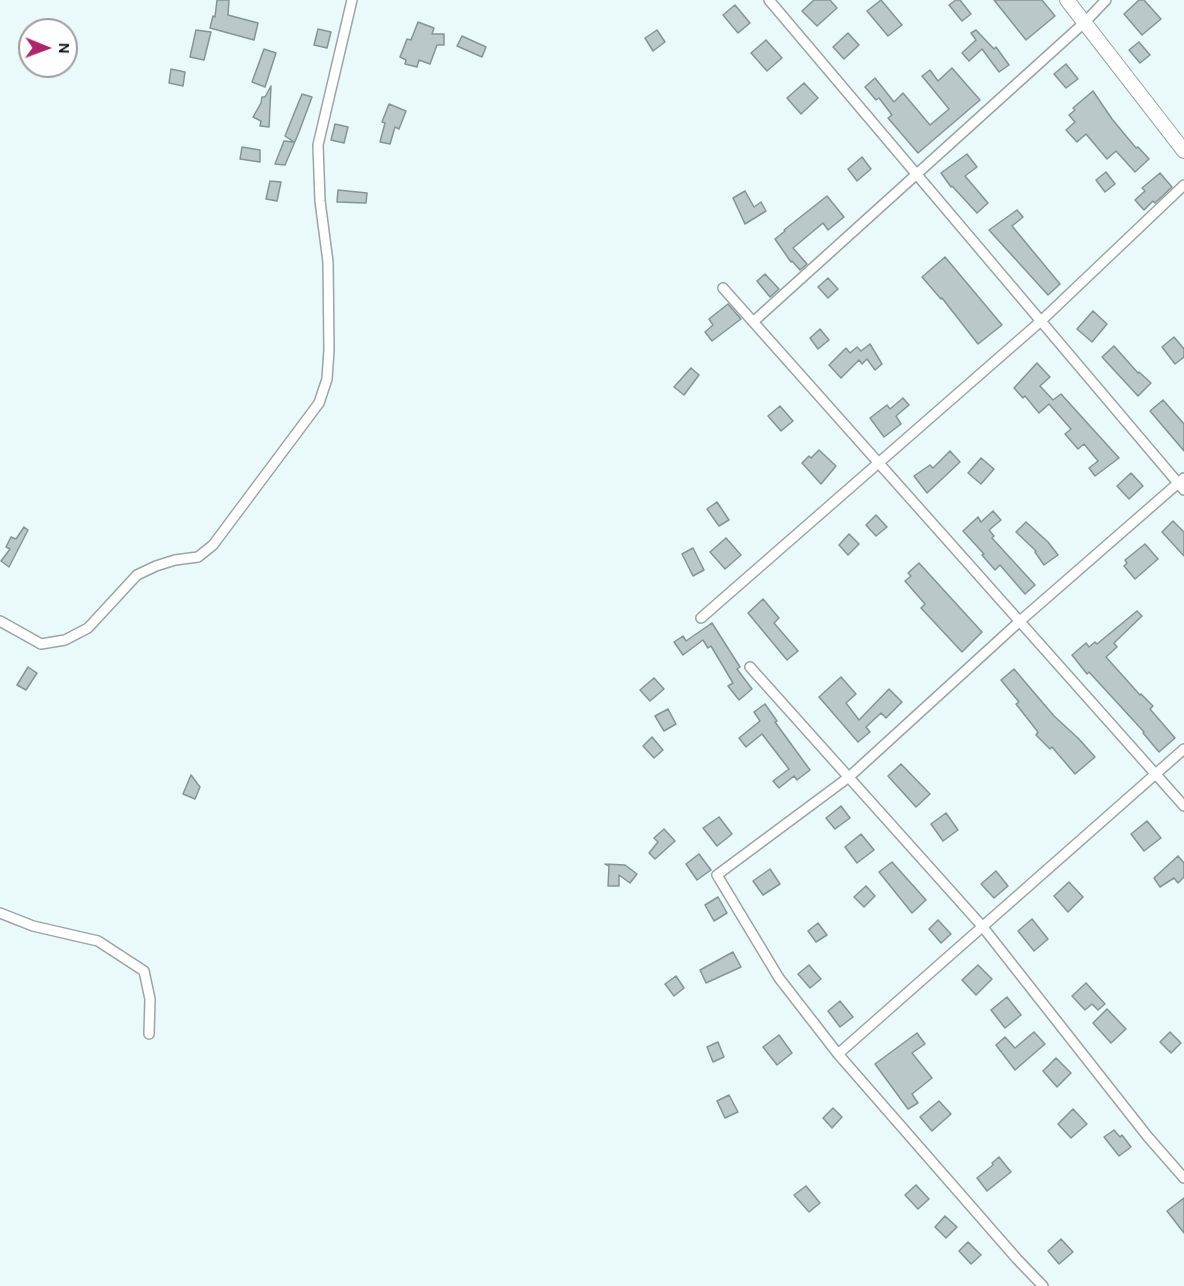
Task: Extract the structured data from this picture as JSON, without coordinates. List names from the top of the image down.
{
  "north": "right"
}
